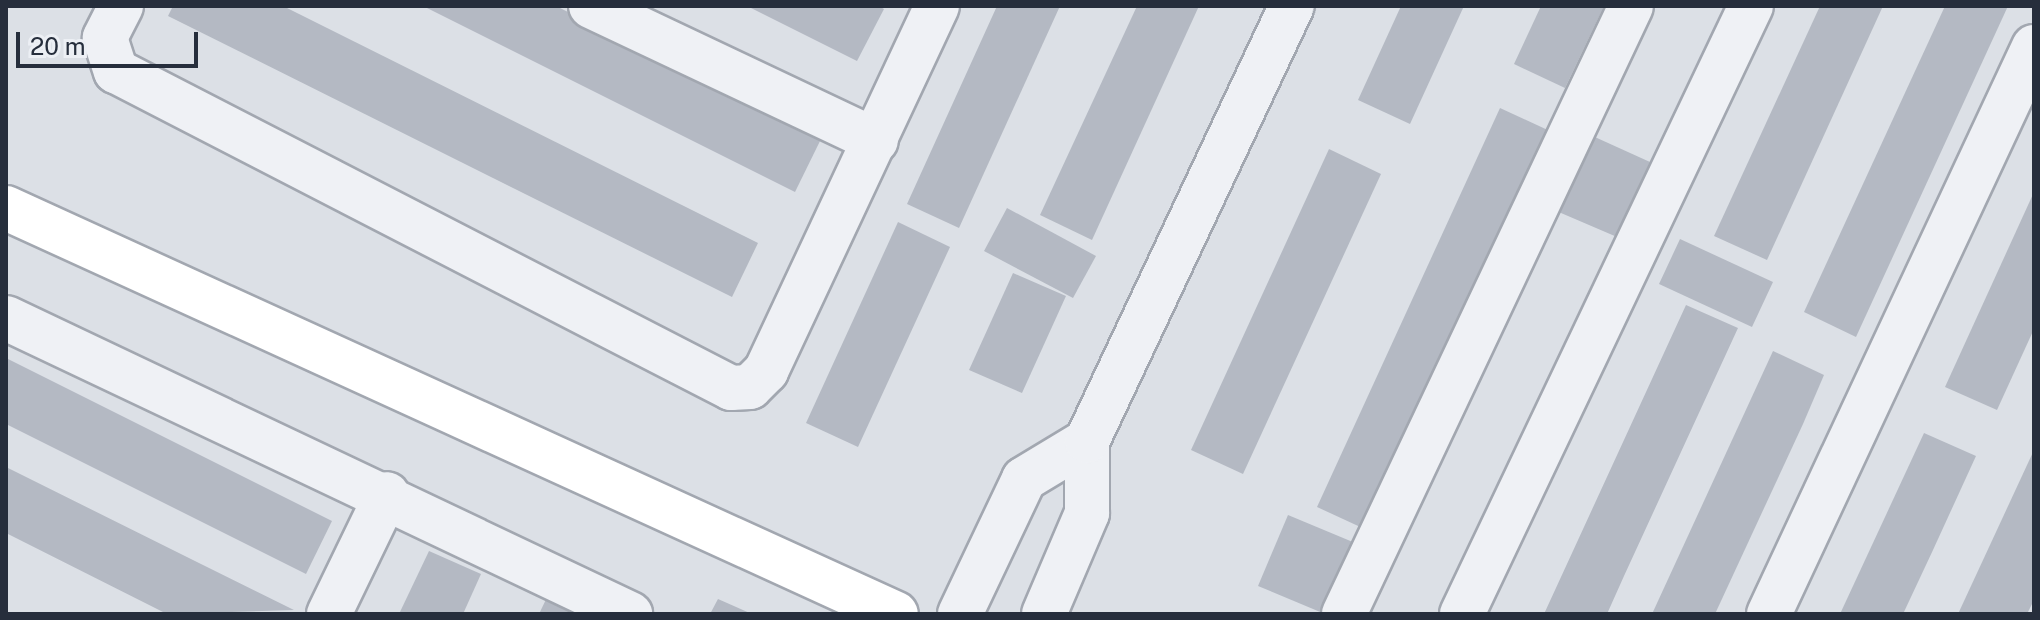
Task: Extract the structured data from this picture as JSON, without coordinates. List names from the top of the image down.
{
  "scale_bar": "20 m"
}
